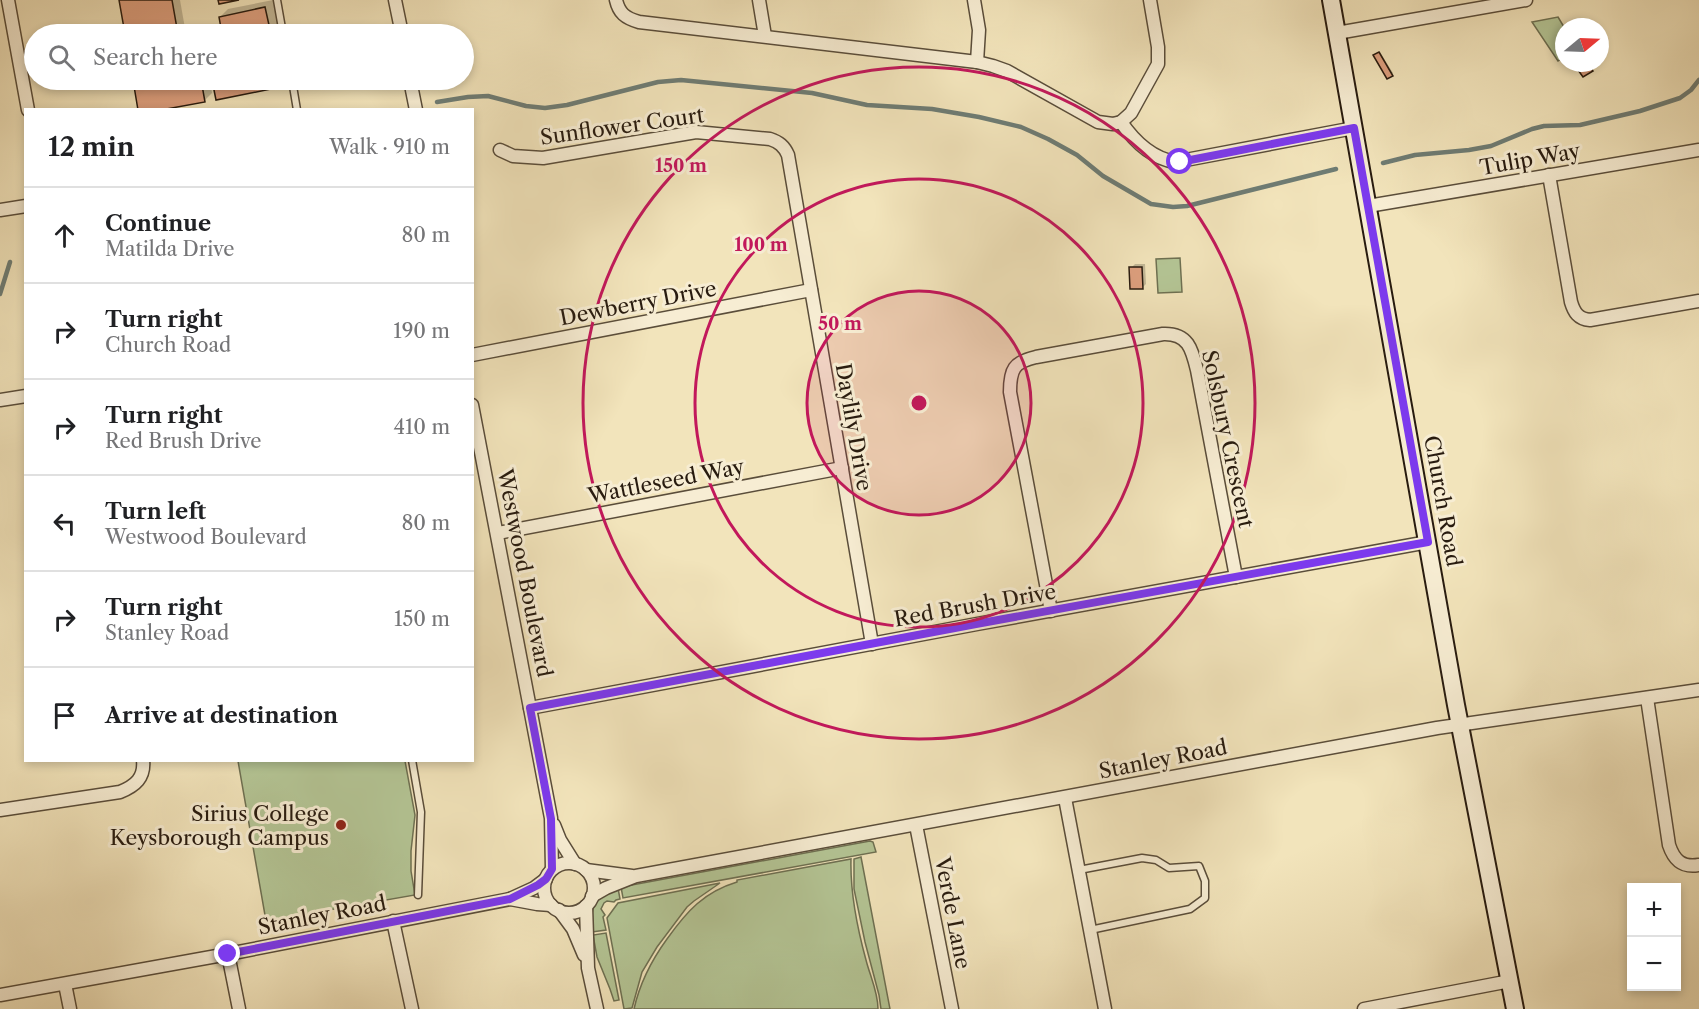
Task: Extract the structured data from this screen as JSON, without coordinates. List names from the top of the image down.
{
  "streets": {
    "main road": ["Church Road"],
    "street": [
      "Sunflower Court",
      "Tulip Way",
      "Dewberry Drive",
      "Daylily Drive",
      "Solsbury Crescent",
      "Wattleseed Way",
      "Westwood Boulevard",
      "Red Brush Drive",
      "Stanley Road",
      "Verde Lane"
    ]
  },
  "crossings": [
    ["Sunflower Court", "Daylily Drive"],
    ["Tulip Way", "Church Road"],
    ["Dewberry Drive", "Daylily Drive"],
    ["Daylily Drive", "Wattleseed Way"],
    ["Daylily Drive", "Red Brush Drive"],
    ["Solsbury Crescent", "Red Brush Drive"],
    ["Wattleseed Way", "Westwood Boulevard"],
    ["Church Road", "Red Brush Drive"],
    ["Church Road", "Stanley Road"],
    ["Westwood Boulevard", "Red Brush Drive"],
    ["Westwood Boulevard", "Stanley Road"],
    ["Stanley Road", "Verde Lane"]
  ],
  "places": ["Sirius College Keysborough Campus"],
  "north": "right",
  "page": {
    "search": "Search here",
    "heading": ["12 min", "Walk · 910 m"],
    "list": [
      ["Continue", "Matilda Drive", "80 m"],
      ["Turn right", "Church Road", "190 m"],
      ["Turn right", "Red Brush Drive", "410 m"],
      ["Turn left", "Westwood Boulevard", "80 m"],
      ["Turn right", "Stanley Road", "150 m"],
      "Arrive at destination"
    ],
    "map_buttons": ["+", "−"]
  },
  "rings": ["150 m", "100 m", "50 m"]
}
